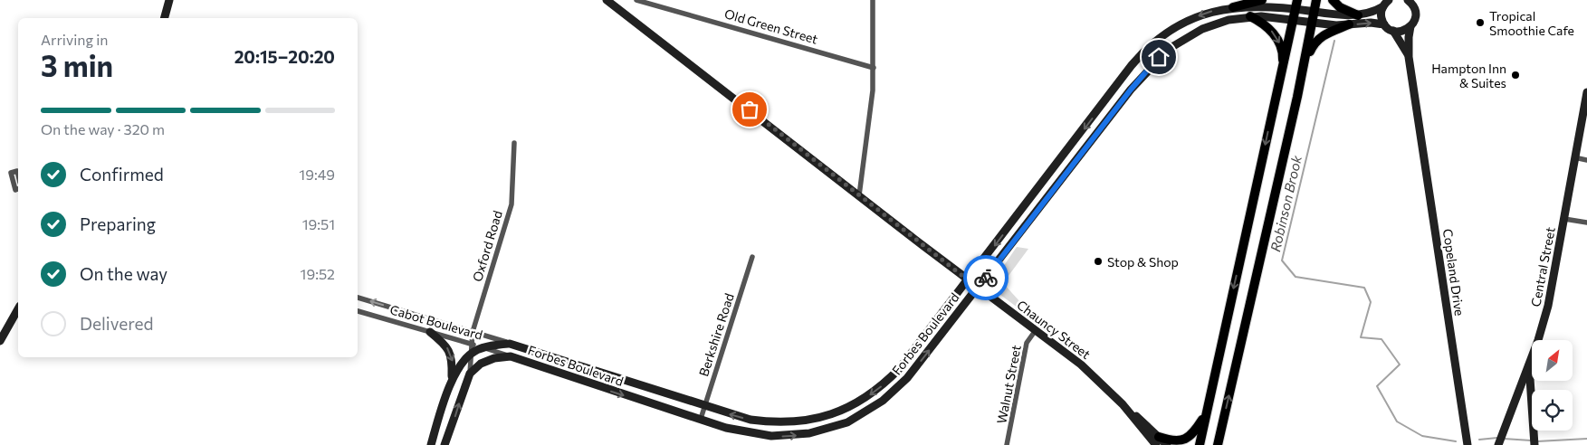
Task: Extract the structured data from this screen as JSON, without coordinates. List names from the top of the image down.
{
  "streets": {
    "street": [
      "Old Green Street",
      "Oxford Road",
      "Central Street",
      "Copeland Drive",
      "Cabot Boulevard",
      "Chauncy Street",
      "Forbes Boulevard",
      "Berkshire Road",
      "Walnut Street"
    ]
  },
  "crossings": [
    ["Oxford Road", "Cabot Boulevard"],
    ["Oxford Road", "Forbes Boulevard"],
    ["Cabot Boulevard", "Forbes Boulevard"],
    ["Chauncy Street", "Forbes Boulevard"],
    ["Chauncy Street", "Walnut Street"],
    ["Forbes Boulevard", "Berkshire Road"]
  ],
  "water": ["Robinson Brook"],
  "places": ["Tropical Smoothie Cafe", "Hampton Inn & Suites", "Stop & Shop"],
  "north": "top right",
  "page": {
    "heading": ["3 min", "Arriving in", "20:15–20:20"],
    "bar": "On the way · 320 m",
    "list": [
      ["Confirmed", "19:49"],
      ["Preparing", "19:51"],
      ["On the way", "19:52"],
      "Delivered"
    ]
  }
}
